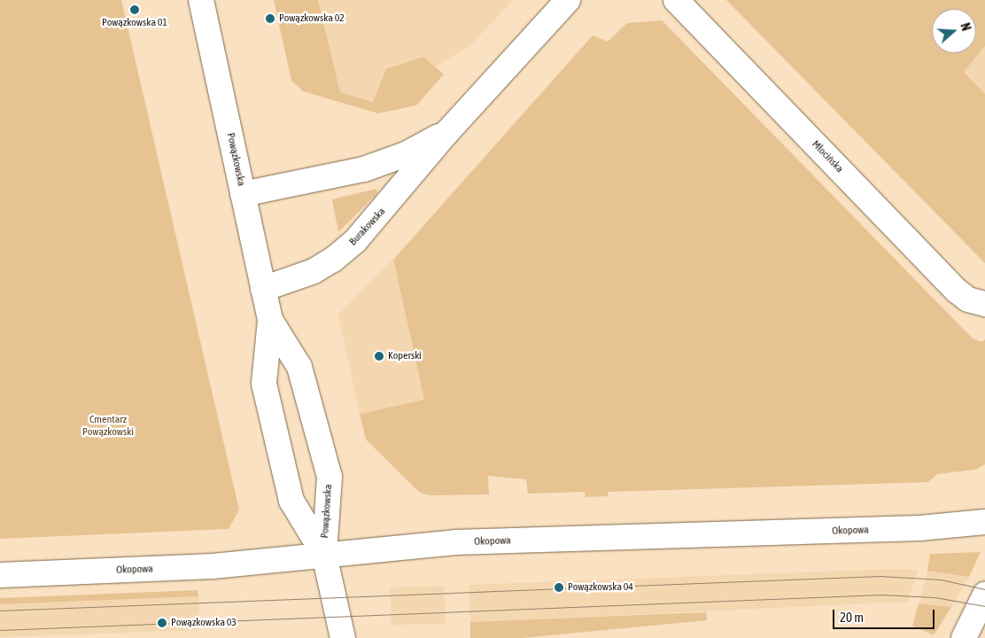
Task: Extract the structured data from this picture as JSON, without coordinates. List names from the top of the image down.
{
  "streets": {
    "main road": [
      "Młocińska",
      "Powązkowska",
      "Burakowska",
      "Okopowa"
    ]
  },
  "crossings": [
    ["Powązkowska", "Burakowska"],
    ["Powązkowska", "Okopowa"]
  ],
  "parks": ["Cmentarz Powązkowski"],
  "places": [
    "Powązkowska 01",
    "Powązkowska 02",
    "Koperski",
    "Powązkowska 04",
    "Powązkowska 03"
  ],
  "scale_bar": "20 m",
  "north": "right"
}
